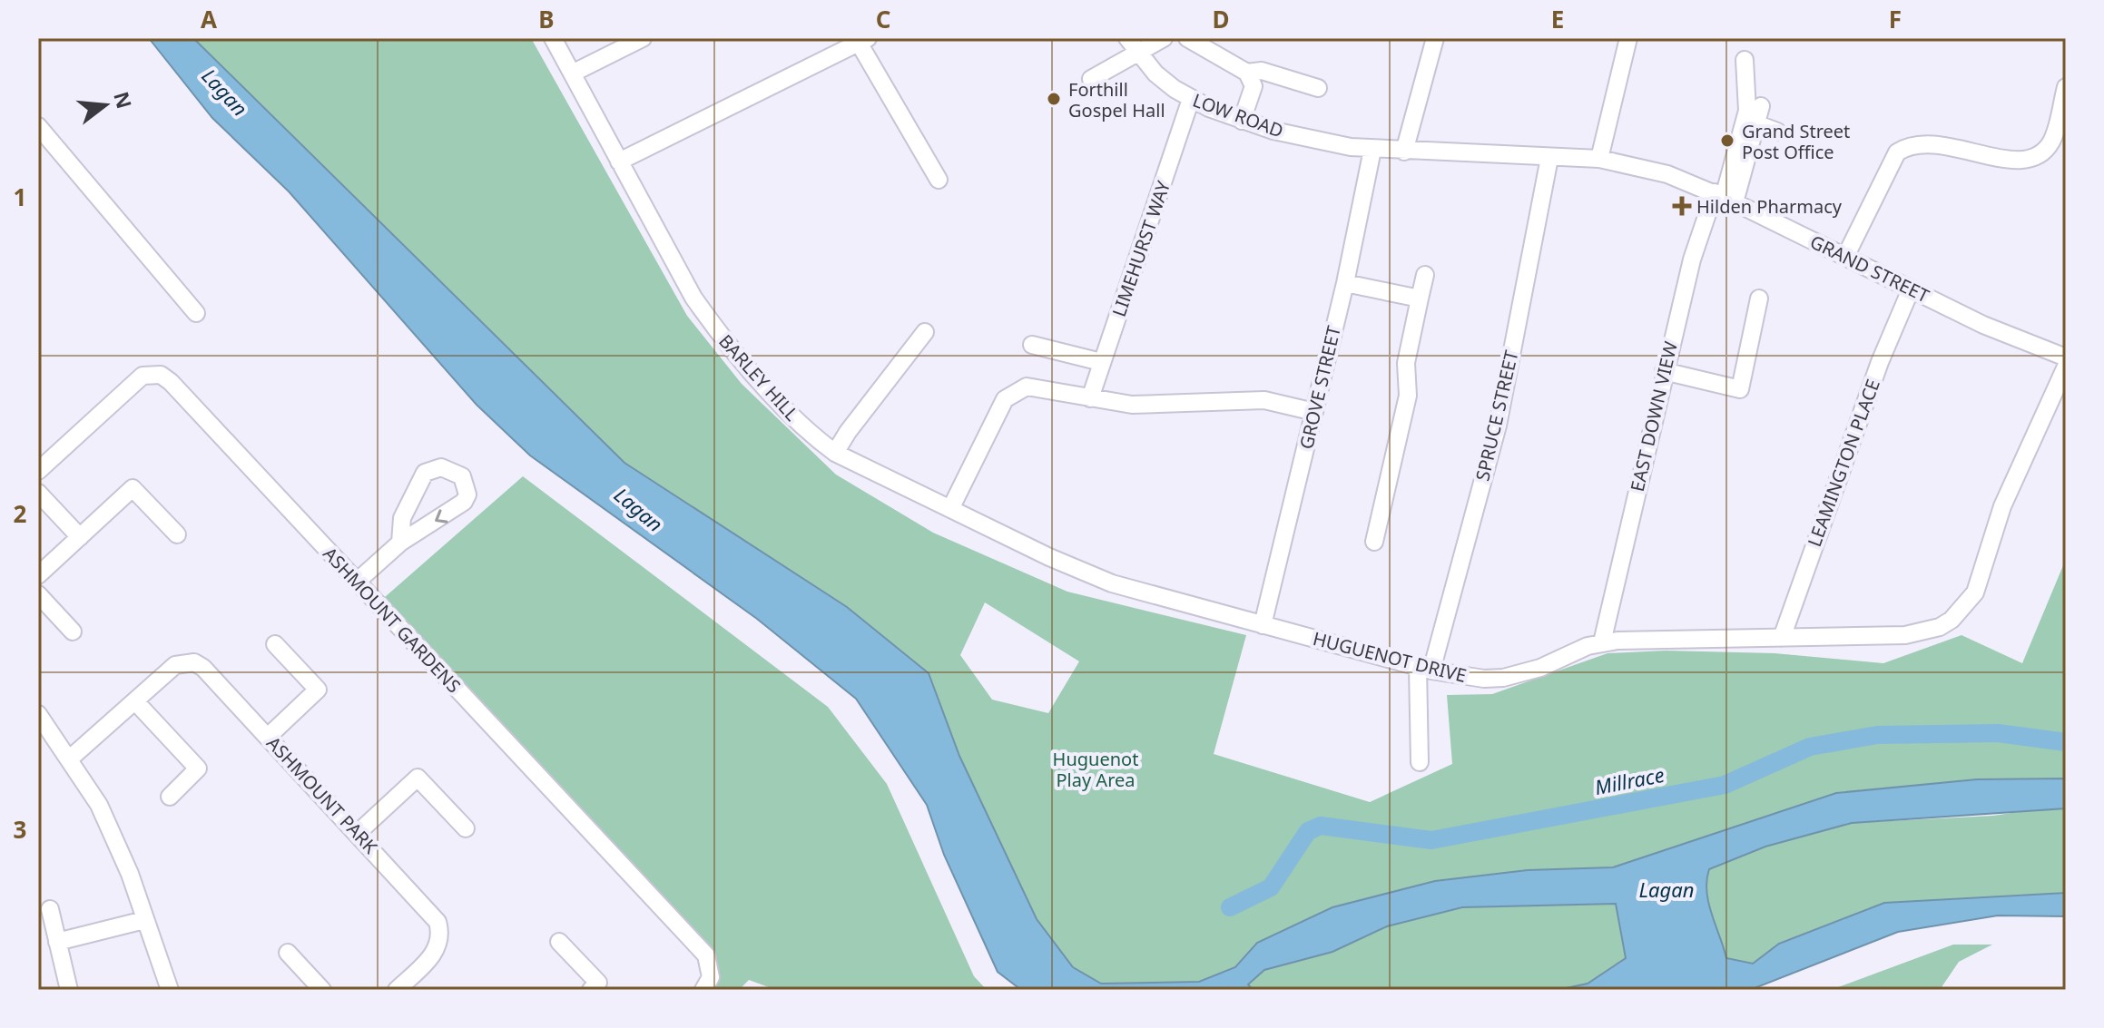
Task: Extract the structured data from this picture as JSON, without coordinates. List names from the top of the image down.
{
  "streets": {
    "street": [
      "LOW ROAD",
      "LIMEHURST WAY",
      "GRAND STREET",
      "BARLEY HILL",
      "GROVE STREET",
      "SPRUCE STREET",
      "EAST DOWN VIEW",
      "LEAMINGTON PLACE",
      "ASHMOUNT GARDENS",
      "HUGUENOT DRIVE",
      "ASHMOUNT PARK"
    ]
  },
  "crossings": [
    ["LOW ROAD", "LIMEHURST WAY"],
    ["LOW ROAD", "GRAND STREET"],
    ["LOW ROAD", "GROVE STREET"],
    ["GRAND STREET", "GROVE STREET"],
    ["GRAND STREET", "SPRUCE STREET"],
    ["GRAND STREET", "EAST DOWN VIEW"],
    ["GRAND STREET", "LEAMINGTON PLACE"],
    ["BARLEY HILL", "HUGUENOT DRIVE"],
    ["GROVE STREET", "HUGUENOT DRIVE"],
    ["SPRUCE STREET", "HUGUENOT DRIVE"],
    ["EAST DOWN VIEW", "HUGUENOT DRIVE"],
    ["LEAMINGTON PLACE", "HUGUENOT DRIVE"]
  ],
  "water": ["Lagan", "Millrace"],
  "parks": ["Huguenot Play Area"],
  "places": {
    "other": ["Forthill Gospel Hall", "Grand Street Post Office"],
    "health": ["Hilden Pharmacy"]
  },
  "north": "right",
  "grid": {
    "columns": [
      "A",
      "B",
      "C",
      "D",
      "E",
      "F"
    ],
    "rows": ["1", "2", "3"]
  }
}
